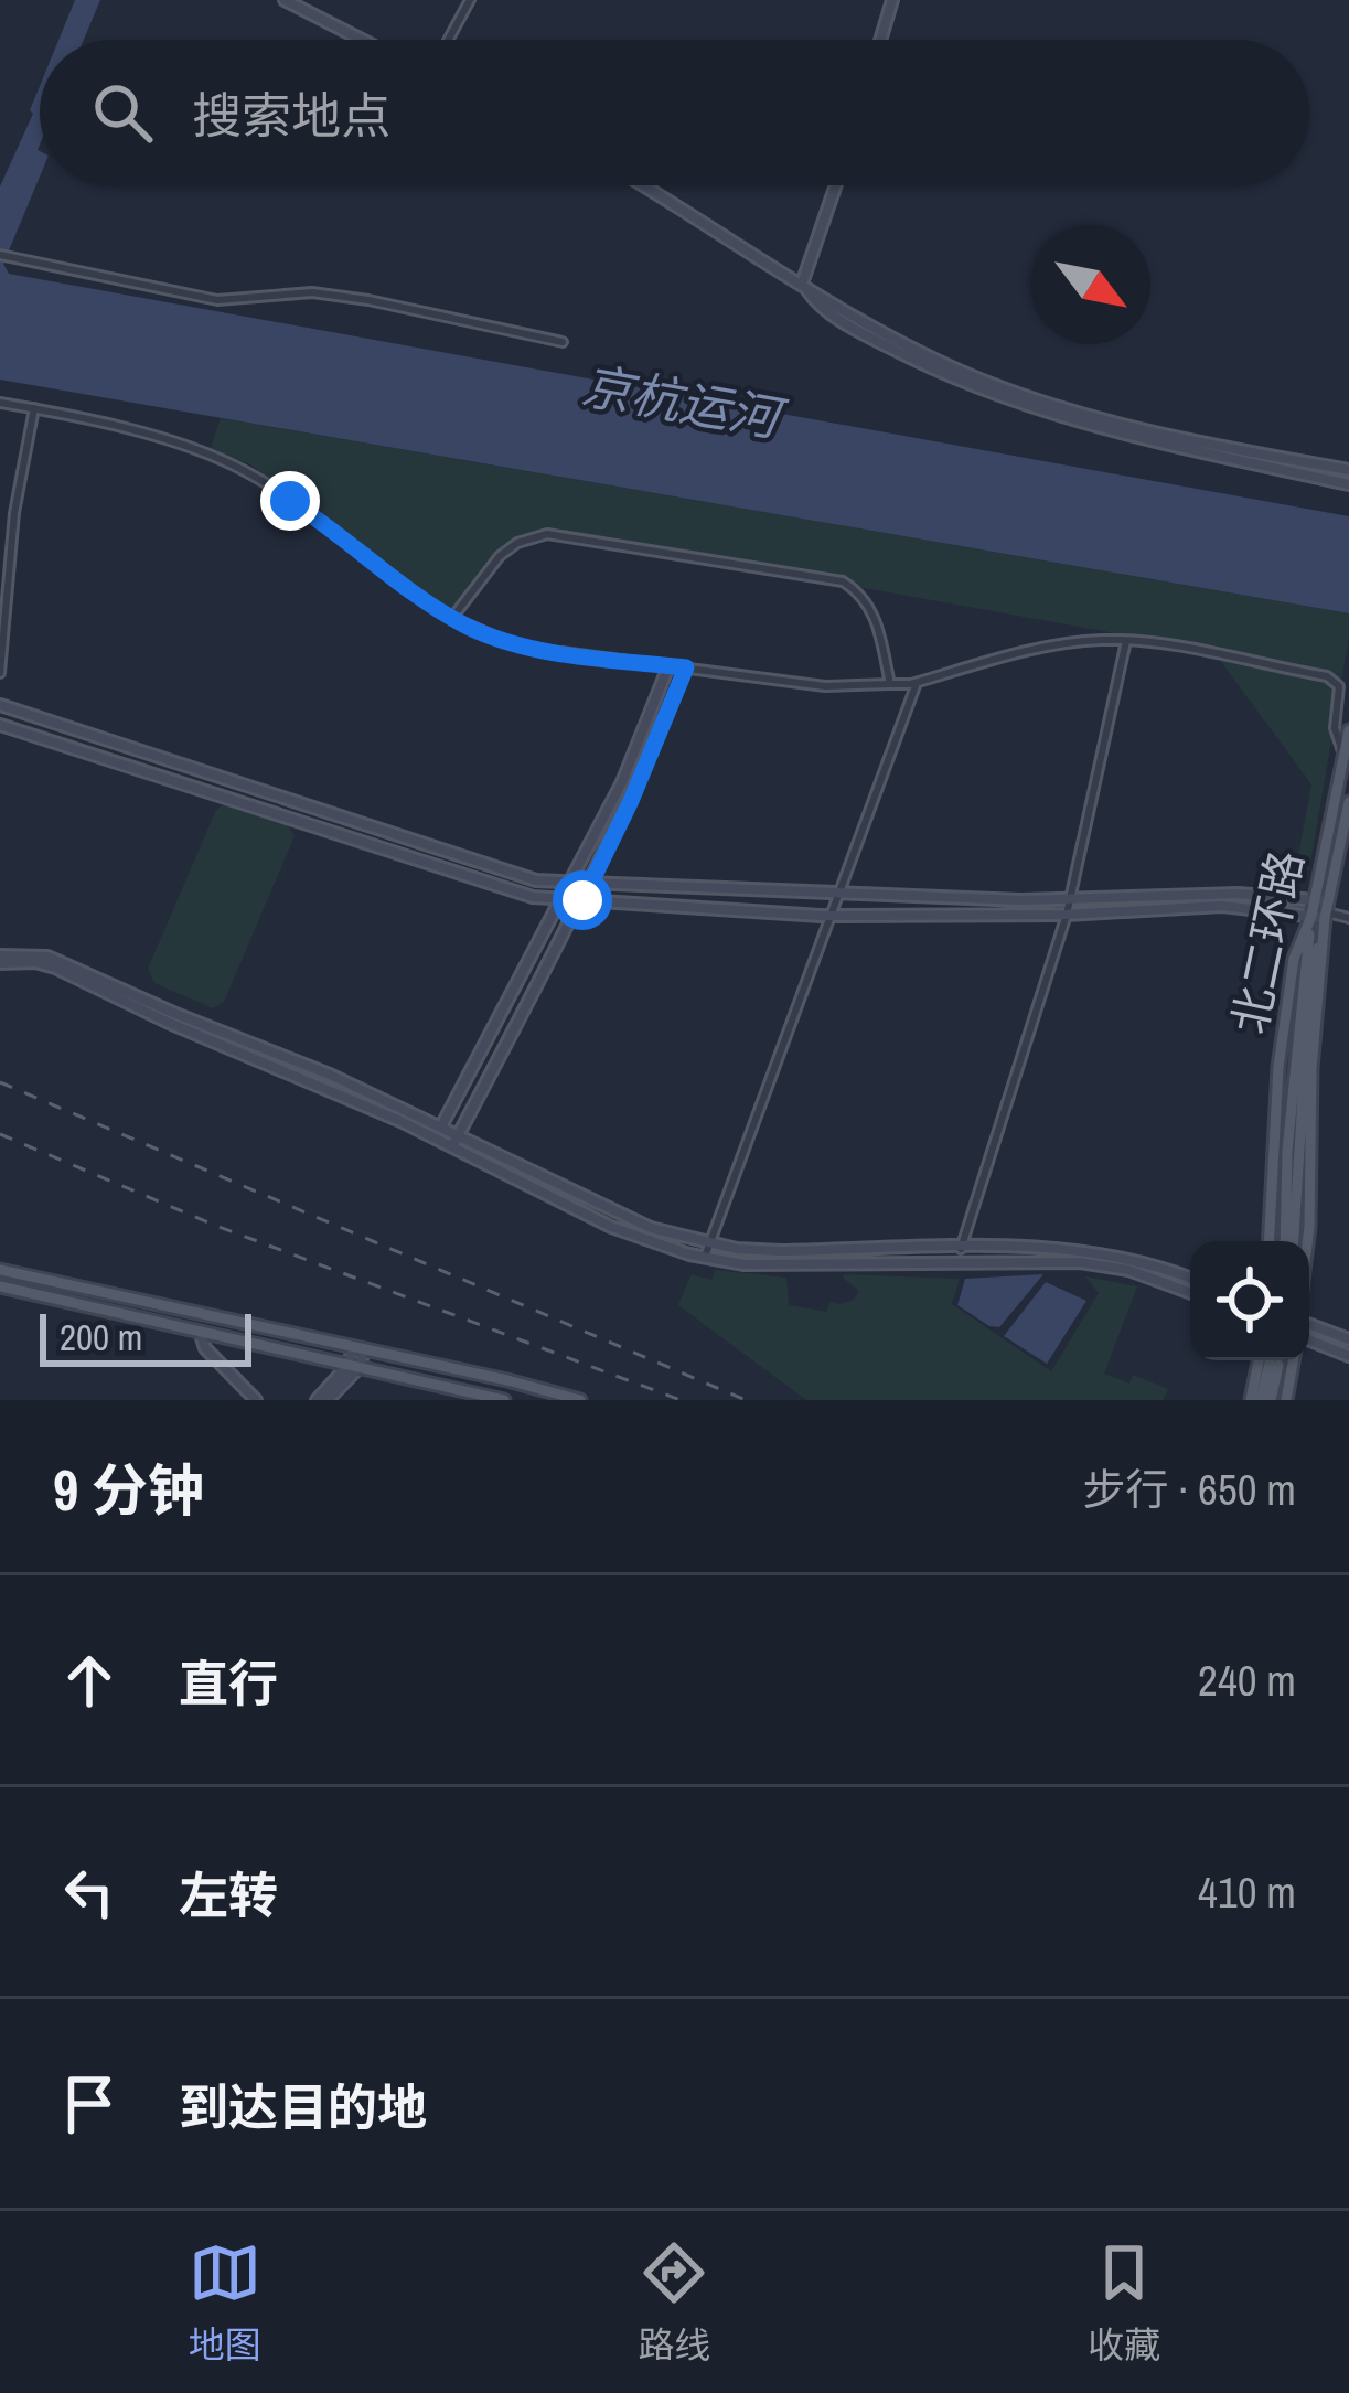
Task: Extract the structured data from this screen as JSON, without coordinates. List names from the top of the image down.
{
  "streets": {
    "main road": ["北二环路"]
  },
  "water": ["京杭运河"],
  "scale_bar": "200 m",
  "north": "bottom right",
  "page": {
    "search": "搜索地点",
    "scale": "200 m",
    "heading": ["9 分钟", "步行 · 650 m"],
    "list": [
      ["直行", "240 m"],
      ["左转", "410 m"],
      "到达目的地"
    ],
    "nav": ["地图", "路线", "收藏"]
  }
}
